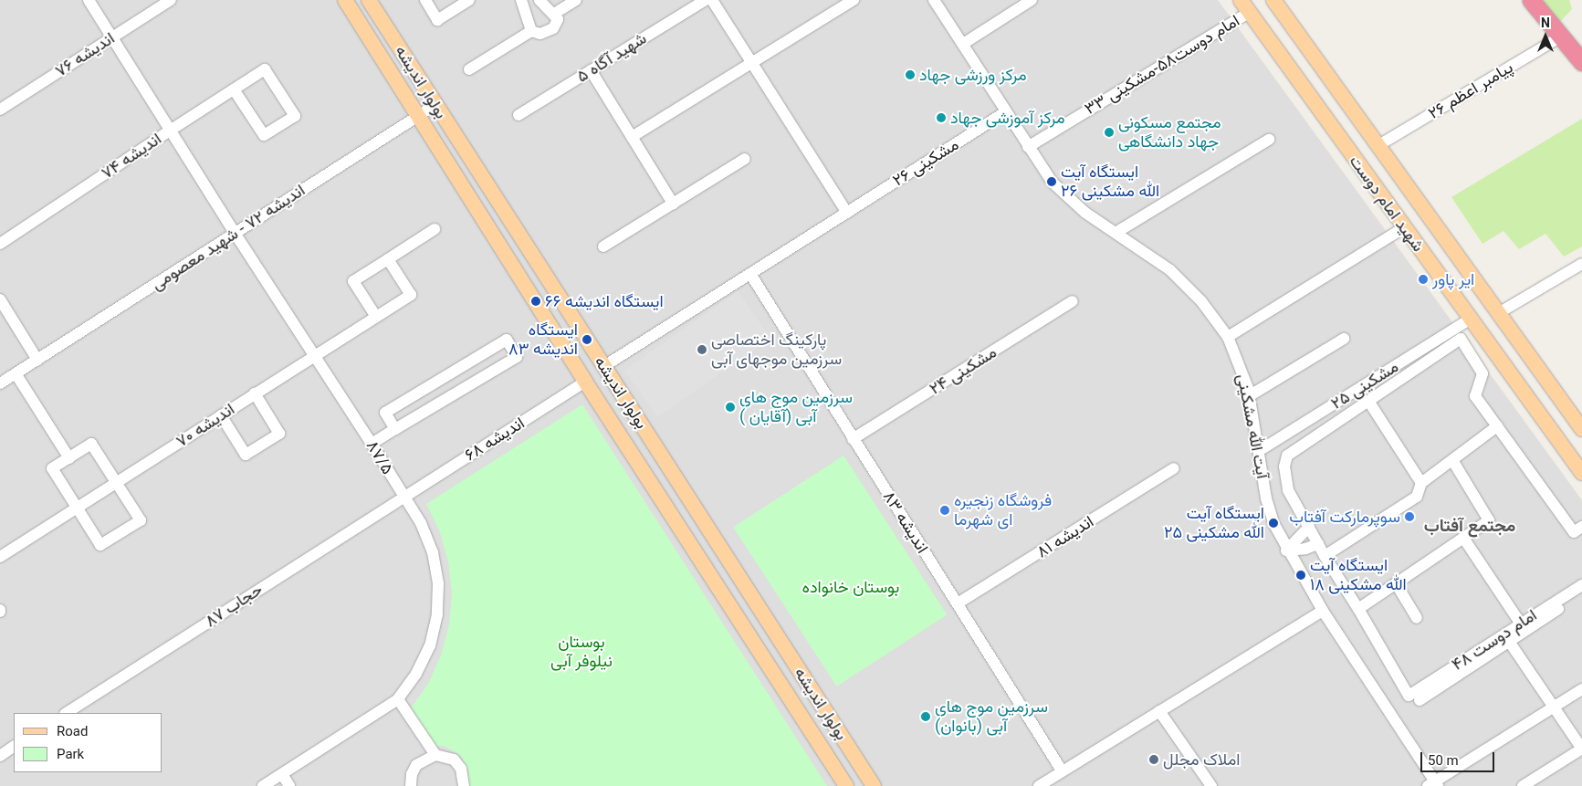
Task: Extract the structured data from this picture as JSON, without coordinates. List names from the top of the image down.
{
  "streets": {
    "main road": ["بولوار اندیشه", "شهید امام دوست"],
    "street": [
      "اندیشه ۷۶",
      "شهید آگاه ۵",
      "امام دوست۵۸-مشکینی ۳۳",
      "پیامبر اعظم ۲۶",
      "اندیشه ۷۴",
      "مشکینی ۲۶",
      "اندیشه ۷۲ - شهید معصومی",
      "مشکینی ۲۴",
      "مشکینی ۲۵",
      "اندیشه ۷۰",
      "آیت الله مشکینی",
      "اندیشه ۶۸",
      "۸۷/۵",
      "اندیشه ۸۳",
      "اندیشه ۸۱",
      "حجاب ۸۷",
      "امام دوست ۴۸"
    ]
  },
  "crossings": [
    ["اندیشه ۷۶", "۸۷/۵"],
    ["امام دوست۵۸-مشکینی ۳۳", "شهید امام دوست"],
    ["امام دوست۵۸-مشکینی ۳۳", "آیت الله مشکینی"],
    ["بولوار اندیشه", "اندیشه ۷۲ - شهید معصومی"],
    ["بولوار اندیشه", "اندیشه ۶۸"],
    ["پیامبر اعظم ۲۶", "شهید امام دوست"],
    ["اندیشه ۷۴", "۸۷/۵"],
    ["مشکینی ۲۶", "آیت الله مشکینی"],
    ["شهید امام دوست", "مشکینی ۲۵"],
    ["اندیشه ۷۲ - شهید معصومی", "۸۷/۵"],
    ["مشکینی ۲۴", "اندیشه ۸۳"],
    ["مشکینی ۲۵", "آیت الله مشکینی"],
    ["اندیشه ۷۰", "۸۷/۵"],
    ["اندیشه ۶۸", "۸۷/۵"],
    ["اندیشه ۶۸", "حجاب ۸۷"],
    ["۸۷/۵", "حجاب ۸۷"],
    ["اندیشه ۸۳", "اندیشه ۸۱"]
  ],
  "districts": ["مجتمع آفتاب"],
  "parks": ["بوستان خانواده", "بوستان نیلوفر آبی"],
  "places": [
    "مرکز ورزشی جهاد",
    "مرکز آموزشی جهاد",
    "مجتمع مسکونی جهاد دانشگاهی",
    "ایستگاه آیت الله مشکینی ۲۶",
    "ایر پاور",
    "ایستگاه اندیشه ۶۶",
    "ایستگاه اندیشه ۸۳",
    "پارکینگ اختصاصی سرزمین موجهای آبی",
    "سرزمین موج های آبی (آقایان )",
    "فروشگاه زنجیره ای شهرما",
    "سوپرمارکت آفتاب",
    "ایستگاه آیت الله مشکینی ۲۵",
    "ایستگاه آیت الله مشکینی ۱۸",
    "سرزمین موج های آبی (بانوان)",
    "املاک مجلل"
  ],
  "legend": ["Road", "Park"],
  "scale_bar": "50 m",
  "north": "top"
}
